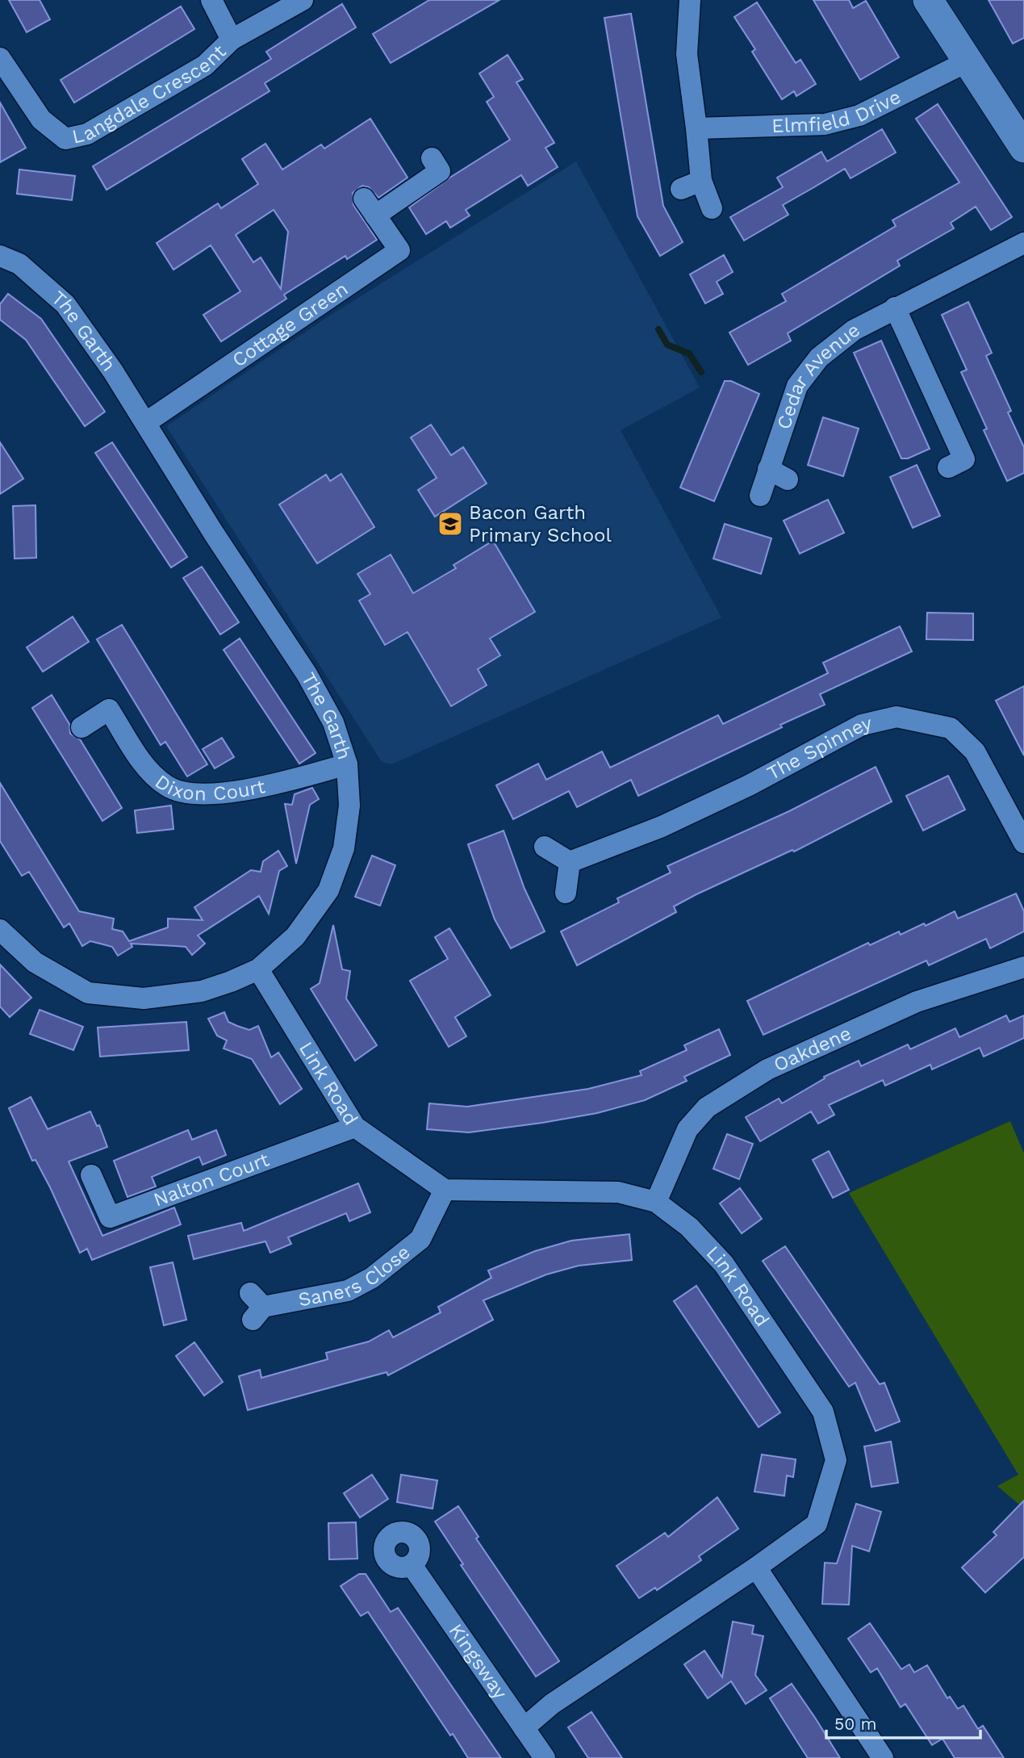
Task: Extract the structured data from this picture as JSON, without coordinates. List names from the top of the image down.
{
  "streets": {
    "street": [
      "Langdale Crescent",
      "Elmfield Drive",
      "Cottage Green",
      "The Garth",
      "Cedar Avenue",
      "The Spinney",
      "Dixon Court",
      "Oakdene",
      "Link Road",
      "Nalton Court",
      "Saners Close",
      "Kingsway"
    ]
  },
  "crossings": [
    ["Cottage Green", "The Garth"],
    ["The Garth", "Dixon Court"],
    ["The Garth", "Link Road"],
    ["Oakdene", "Link Road"],
    ["Link Road", "Nalton Court"],
    ["Link Road", "Saners Close"],
    ["Link Road", "Kingsway"]
  ],
  "places": {
    "school or university": ["Bacon Garth Primary School"]
  },
  "scale_bar": "50 m"
}
